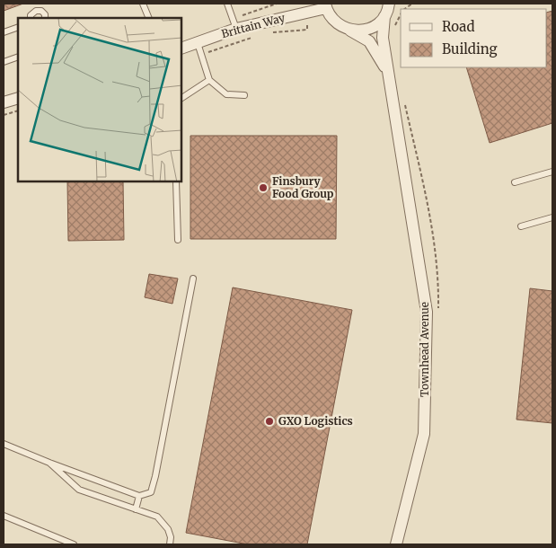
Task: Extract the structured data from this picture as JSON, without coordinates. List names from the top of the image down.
{
  "streets": {
    "street": ["Brittain Way", "Townhead Avenue"]
  },
  "crossings": [
    ["Brittain Way", "Townhead Avenue"]
  ],
  "places": ["Finsbury Food Group", "GXO Logistics"],
  "legend": ["Road", "Building"]
}
